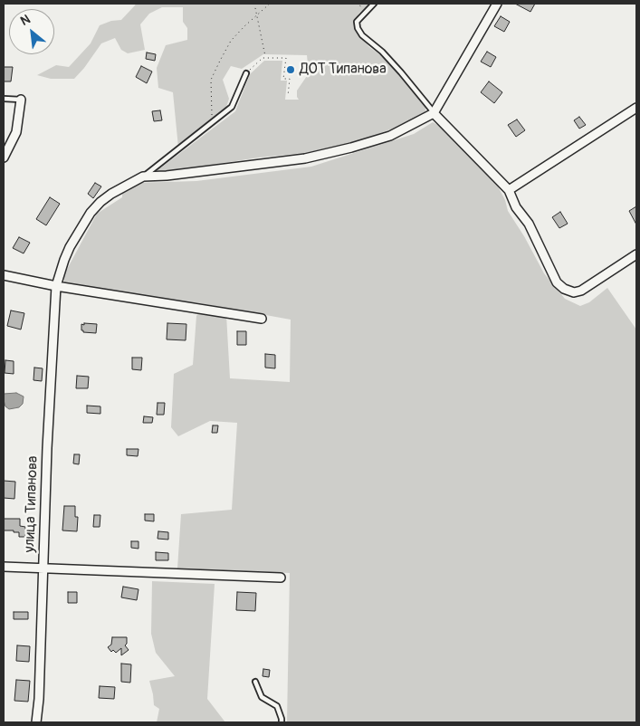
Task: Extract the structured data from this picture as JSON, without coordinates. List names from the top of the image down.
{
  "streets": {
    "street": ["улица Типанова"]
  },
  "places": ["ДОТ Типанова"],
  "north": "top left"
}
